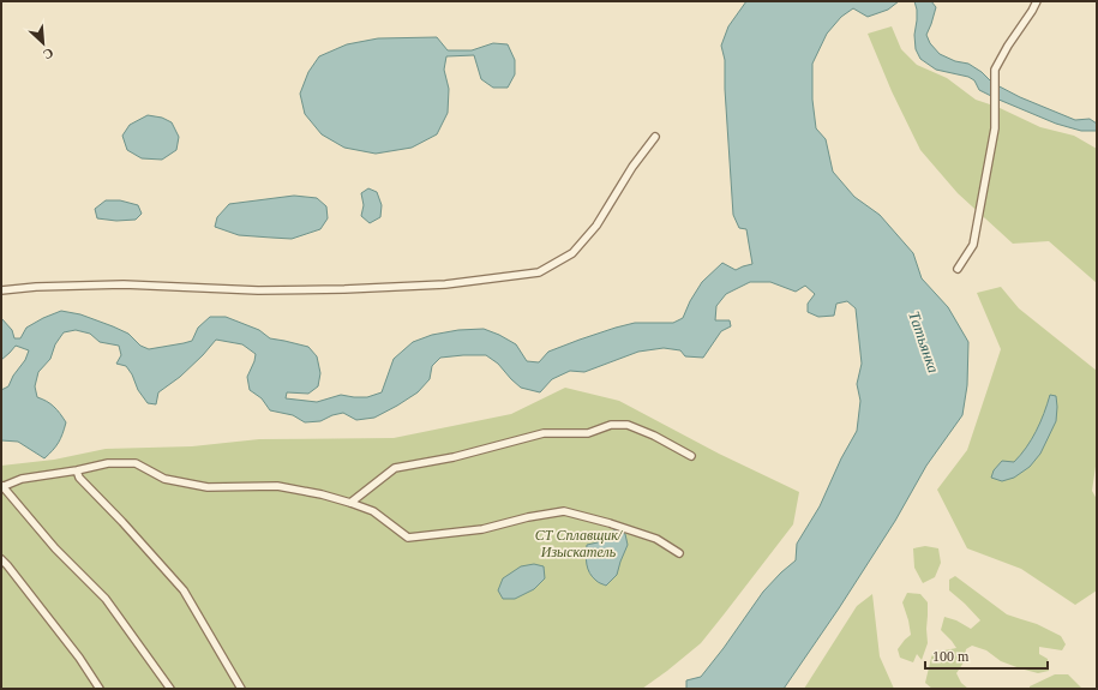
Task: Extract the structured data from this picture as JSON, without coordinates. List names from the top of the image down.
{
  "water": ["Татьянка"],
  "parks": ["СТ Сплавщик/ Изыскатель"],
  "scale_bar": "100 m",
  "north": "bottom right"
}
